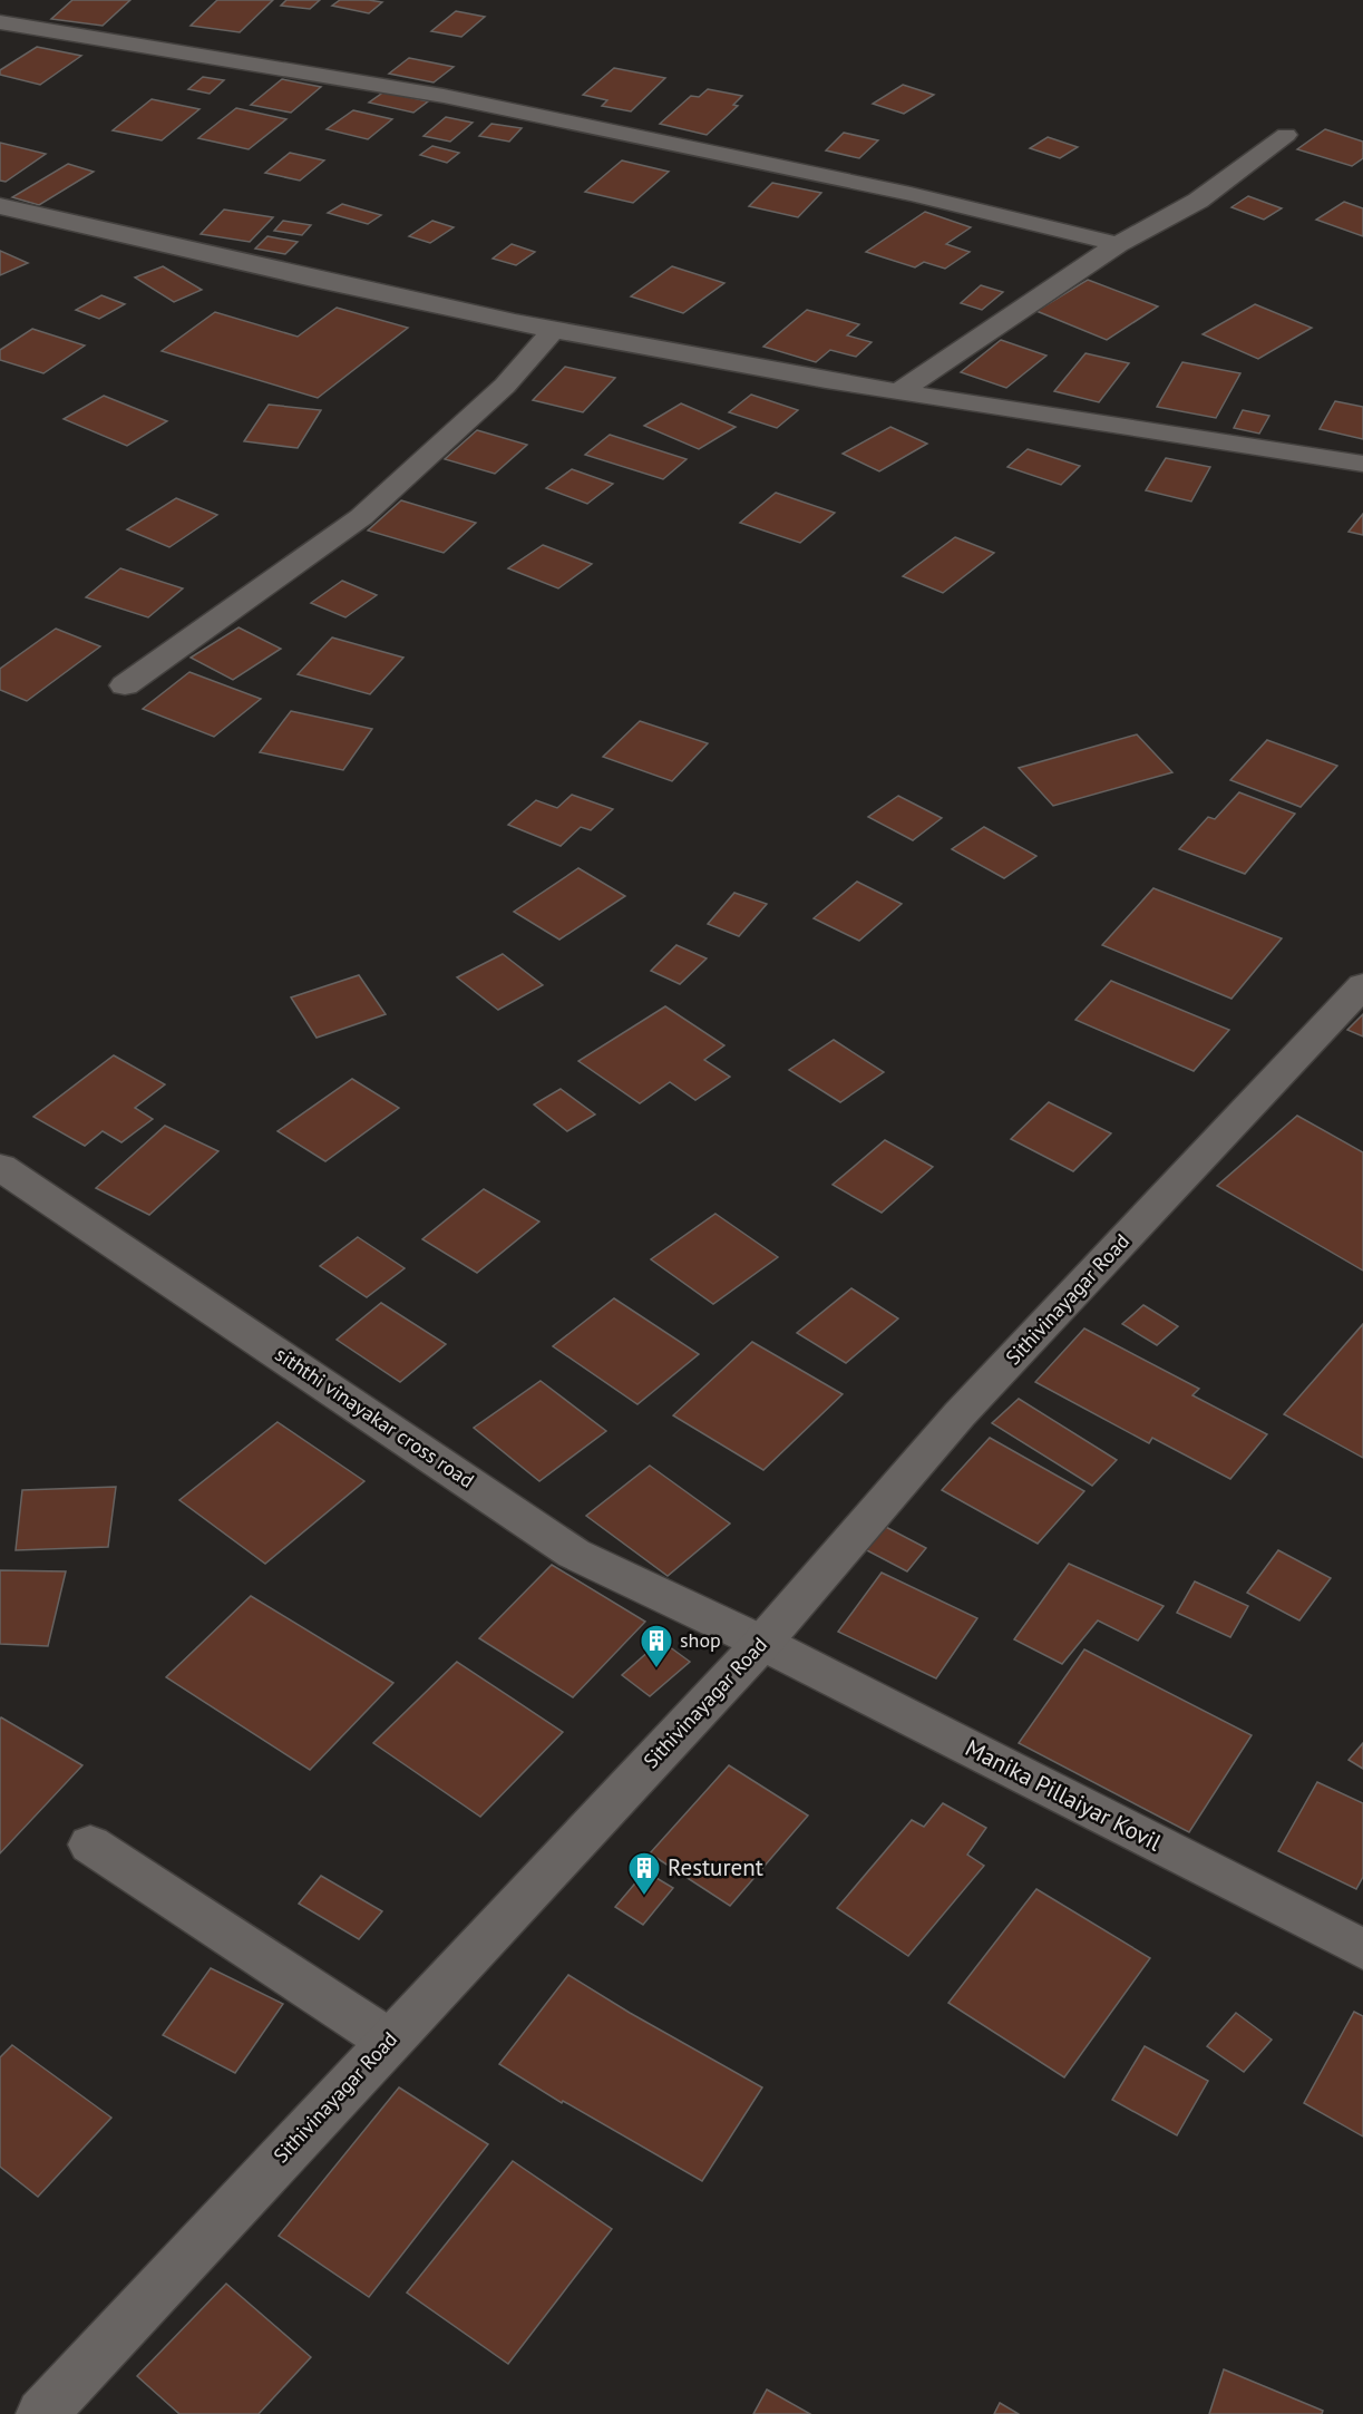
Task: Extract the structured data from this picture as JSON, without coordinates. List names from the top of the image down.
{
  "streets": {
    "street": ["Sithivinayagar Road", "siththi vinayakar cross road", "Manika Pillaiyar Kovil"]
  },
  "crossings": [
    ["Sithivinayagar Road", "siththi vinayakar cross road"],
    ["Sithivinayagar Road", "Manika Pillaiyar Kovil"],
    ["siththi vinayakar cross road", "Manika Pillaiyar Kovil"]
  ],
  "places": {
    "building": ["shop", "Resturent"]
  }
}
